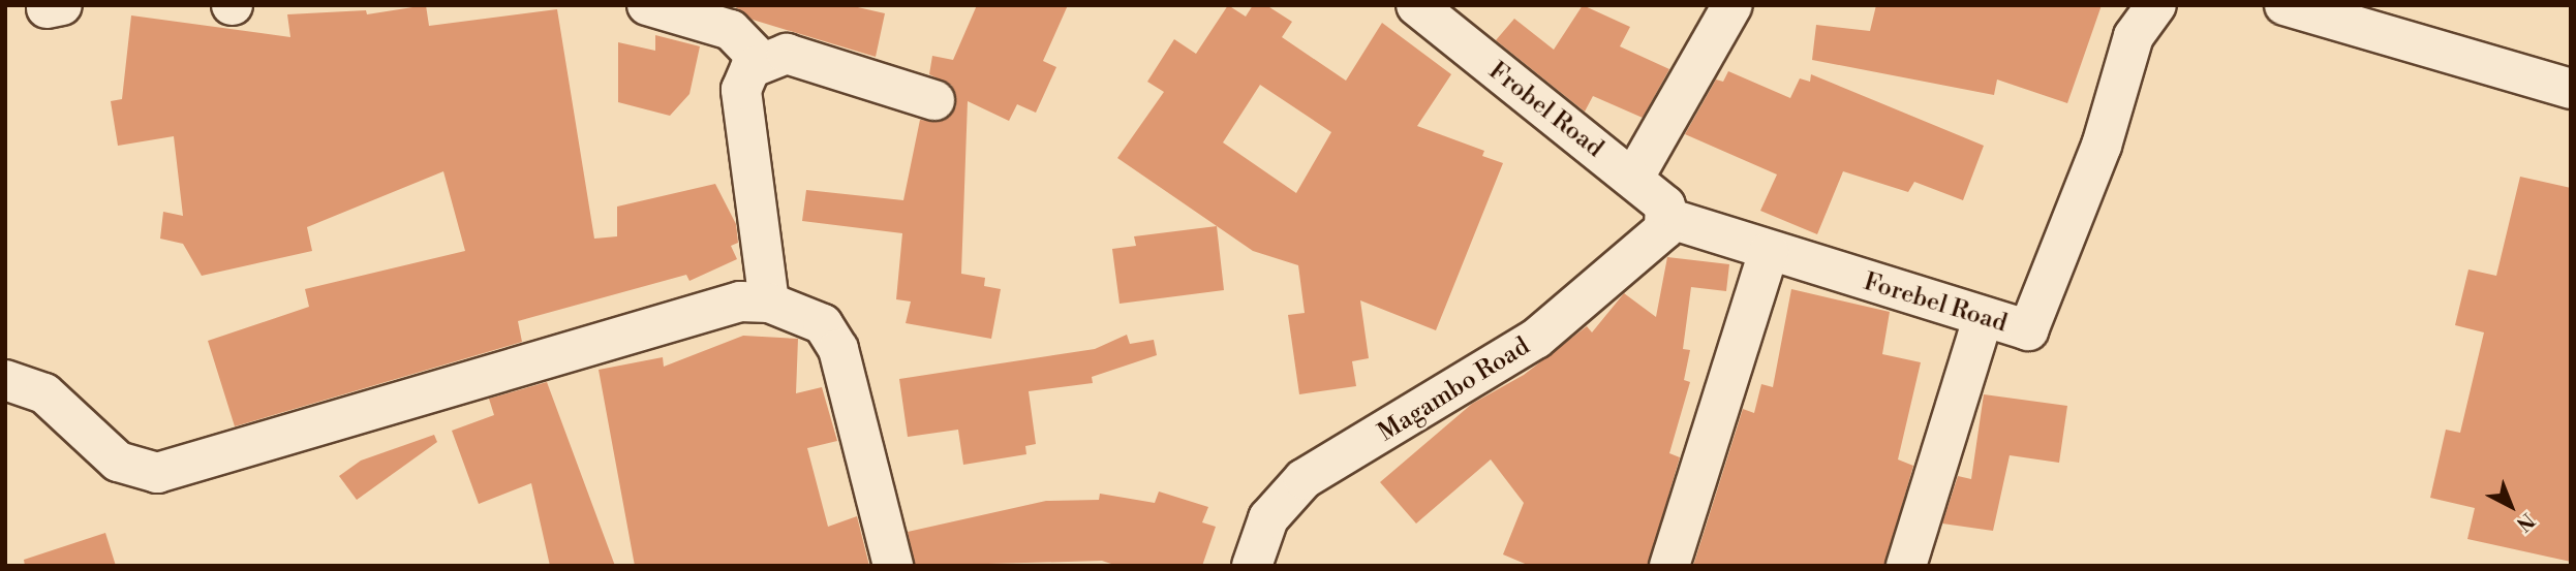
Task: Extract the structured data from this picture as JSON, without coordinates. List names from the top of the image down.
{
  "streets": {
    "street": ["Frobel Road", "Forebel Road", "Magambo Road"]
  },
  "crossings": [
    ["Frobel Road", "Forebel Road"],
    ["Frobel Road", "Magambo Road"],
    ["Forebel Road", "Magambo Road"]
  ],
  "north": "bottom right"
}
